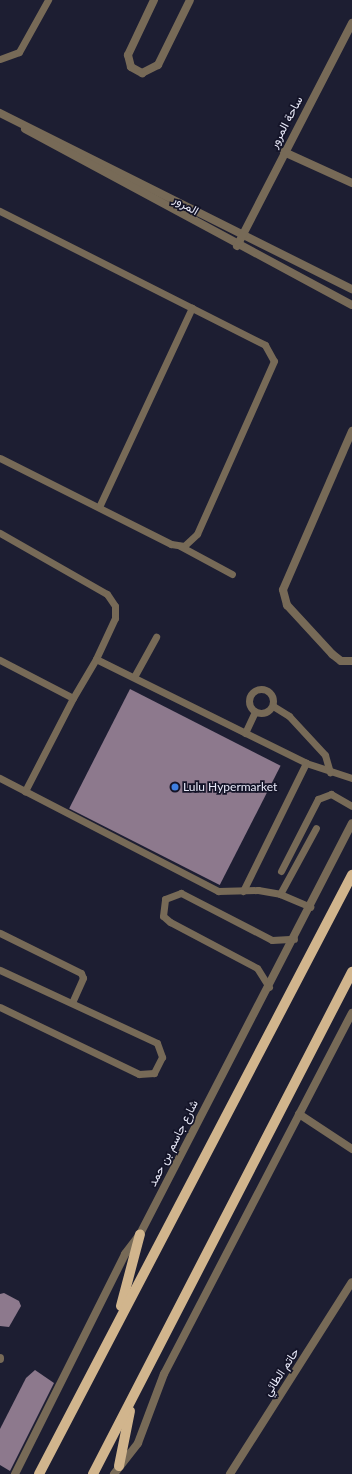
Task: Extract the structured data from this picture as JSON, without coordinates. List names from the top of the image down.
{
  "streets": {
    "street": [
      "ساحة المرور",
      "المرور",
      "شارع جاسم بن حمد",
      "حاتم الطائي"
    ]
  },
  "crossings": [
    ["ساحة المرور", "المرور"]
  ],
  "places": ["Lulu Hypermarket"]
}
